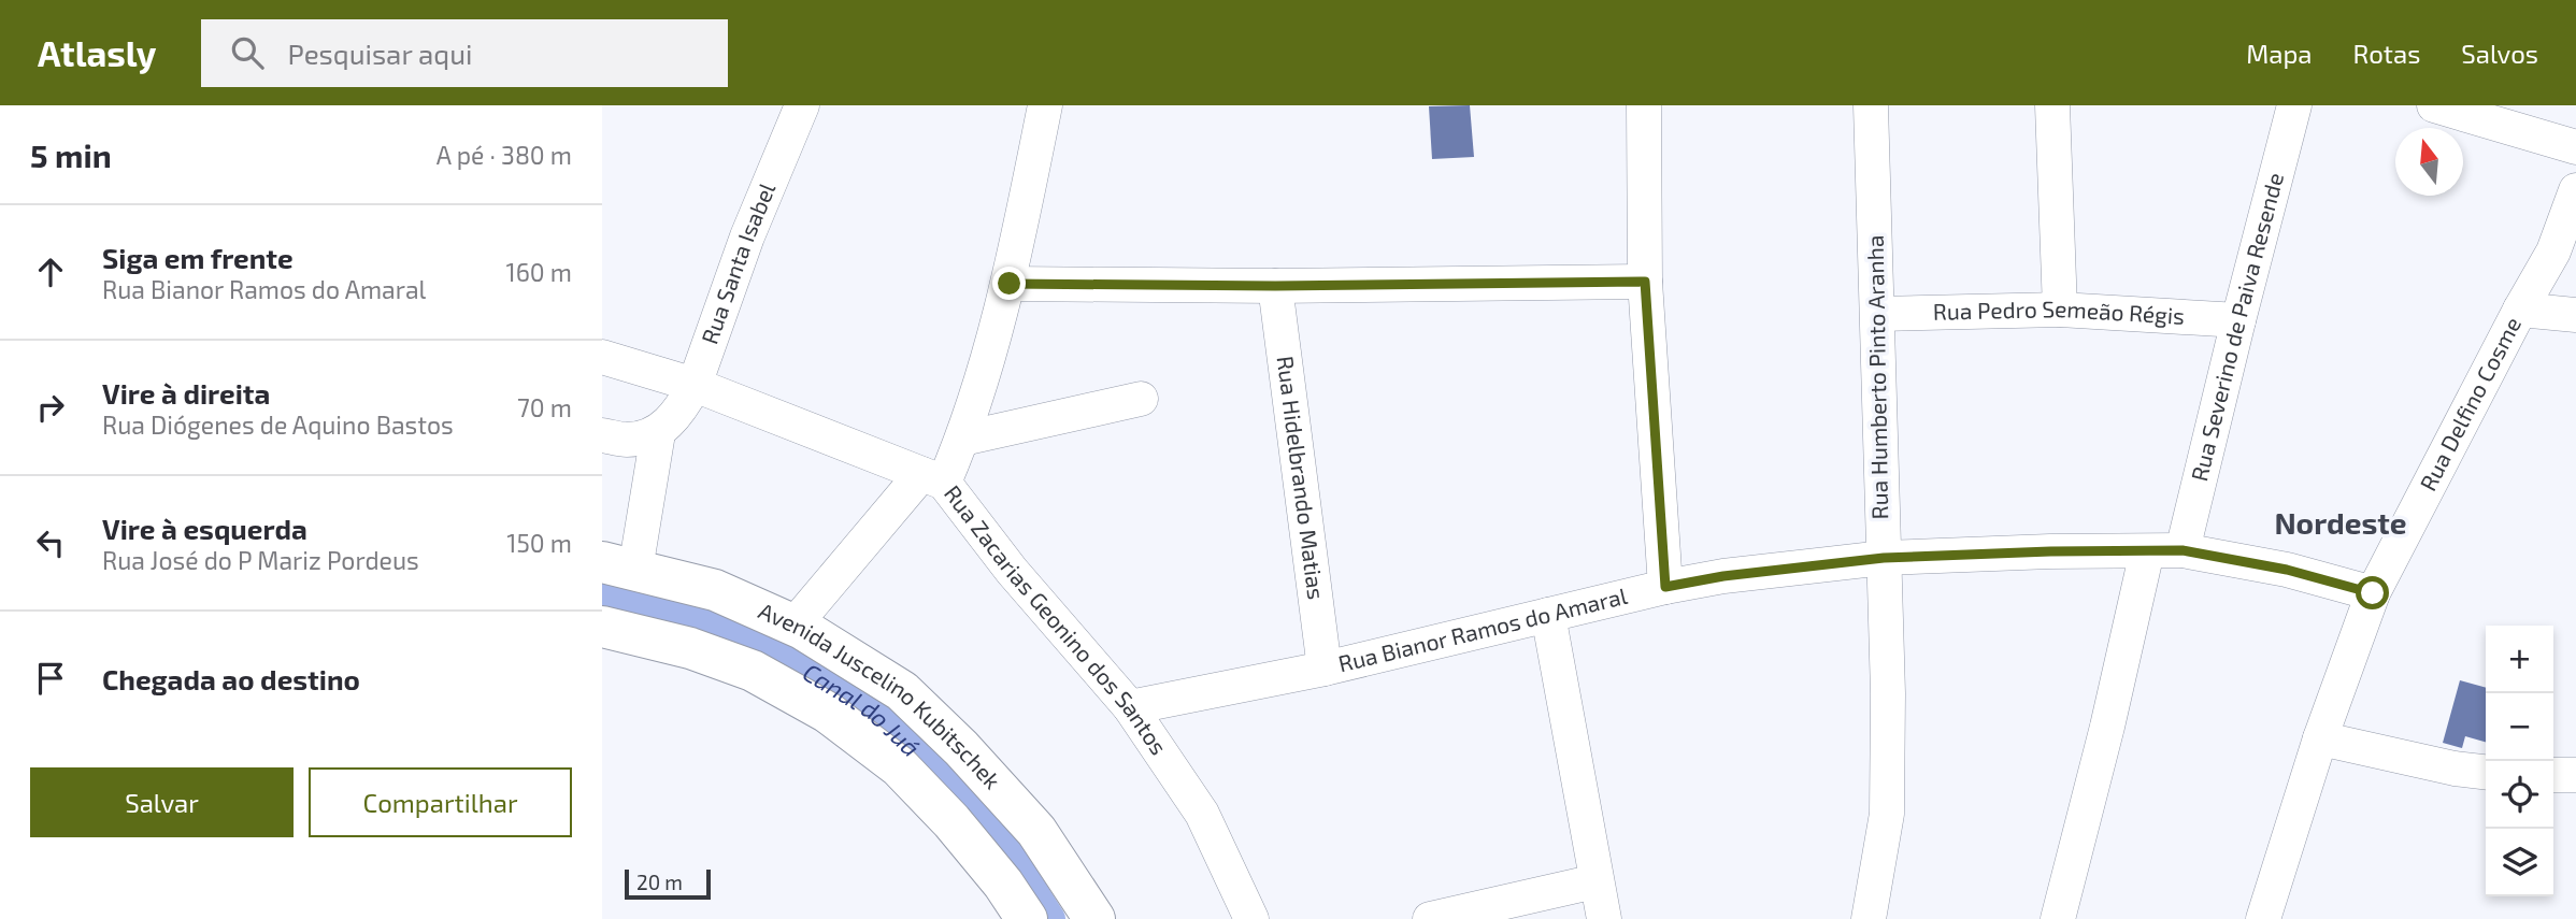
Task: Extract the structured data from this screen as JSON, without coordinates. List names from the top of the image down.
{
  "streets": {
    "street": [
      "Rua Santa Isabel",
      "Rua Pedro Semeão Régis",
      "Rua Severino de Paiva Resende",
      "Rua Humberto Pinto Aranha",
      "Rua Delfino Cosme",
      "Rua Hidelbrando Matias",
      "Rua Zacarias Geonino dos Santos",
      "Rua Bianor Ramos do Amaral",
      "Avenida Juscelino Kubitschek"
    ]
  },
  "crossings": [
    ["Rua Santa Isabel", "Rua Zacarias Geonino dos Santos"],
    ["Rua Pedro Semeão Régis", "Rua Severino de Paiva Resende"],
    ["Rua Pedro Semeão Régis", "Rua Humberto Pinto Aranha"],
    ["Rua Severino de Paiva Resende", "Rua Bianor Ramos do Amaral"],
    ["Rua Humberto Pinto Aranha", "Rua Bianor Ramos do Amaral"],
    ["Rua Delfino Cosme", "Rua Bianor Ramos do Amaral"],
    ["Rua Hidelbrando Matias", "Rua Bianor Ramos do Amaral"],
    ["Rua Zacarias Geonino dos Santos", "Rua Bianor Ramos do Amaral"]
  ],
  "districts": ["Nordeste"],
  "water": ["Canal do Juá"],
  "scale_bar": "20 m",
  "north": "top",
  "page": {
    "header": "Atlasly",
    "search": "Pesquisar aqui",
    "nav": ["Mapa", "Rotas", "Salvos"],
    "heading": ["5 min", "A pé · 380 m"],
    "list": [
      ["Siga em frente", "Rua Bianor Ramos do Amaral", "160 m"],
      ["Vire à direita", "Rua Diógenes de Aquino Bastos", "70 m"],
      ["Vire à esquerda", "Rua José do P Mariz Pordeus", "150 m"],
      "Chegada ao destino"
    ],
    "map_buttons": ["+", "−"],
    "buttons": ["Salvar", "Compartilhar"],
    "scale": "20 m"
  }
}
